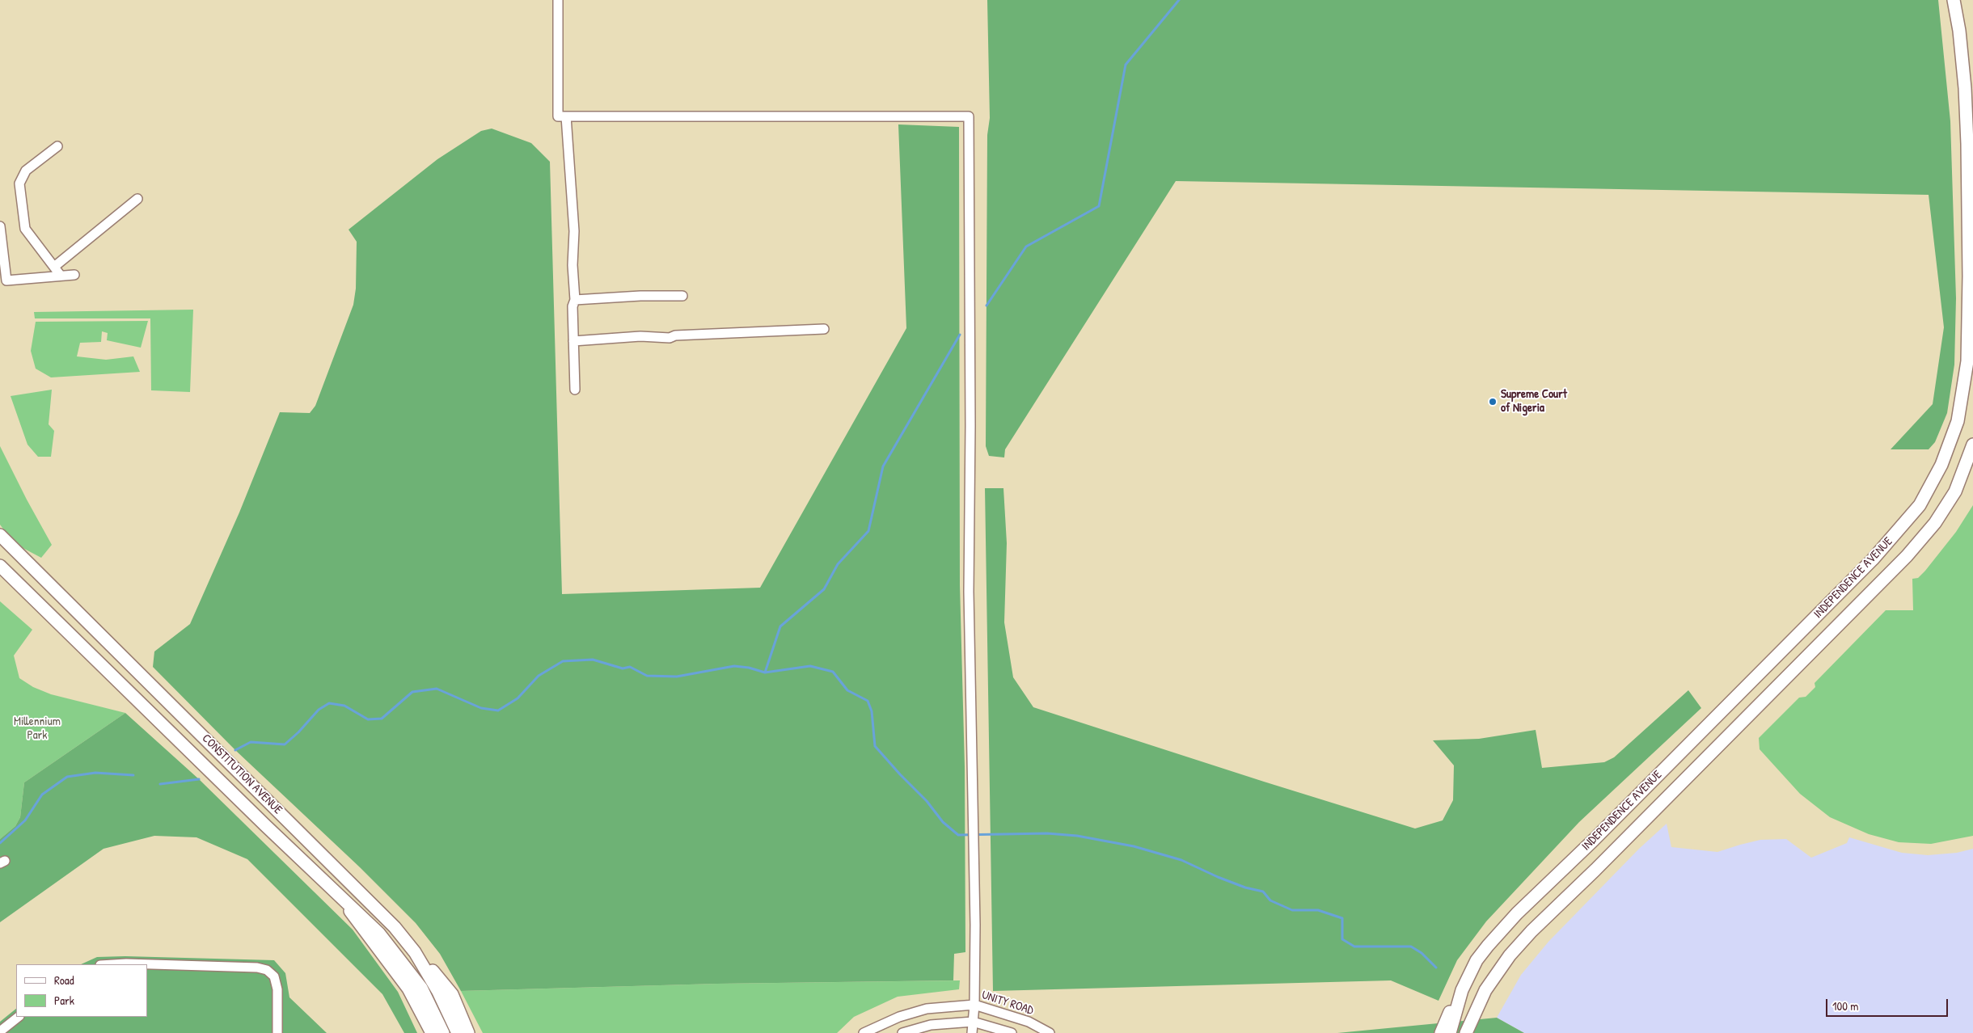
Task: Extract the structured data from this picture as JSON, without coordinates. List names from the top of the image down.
{
  "streets": {
    "main road": ["INDEPENDENCE AVENUE", "CONSTITUTION AVENUE"],
    "street": ["UNITY ROAD"]
  },
  "parks": ["Millennium Park"],
  "places": ["Supreme Court of Nigeria"],
  "legend": ["Road", "Park"],
  "scale_bar": "100 m"
}
